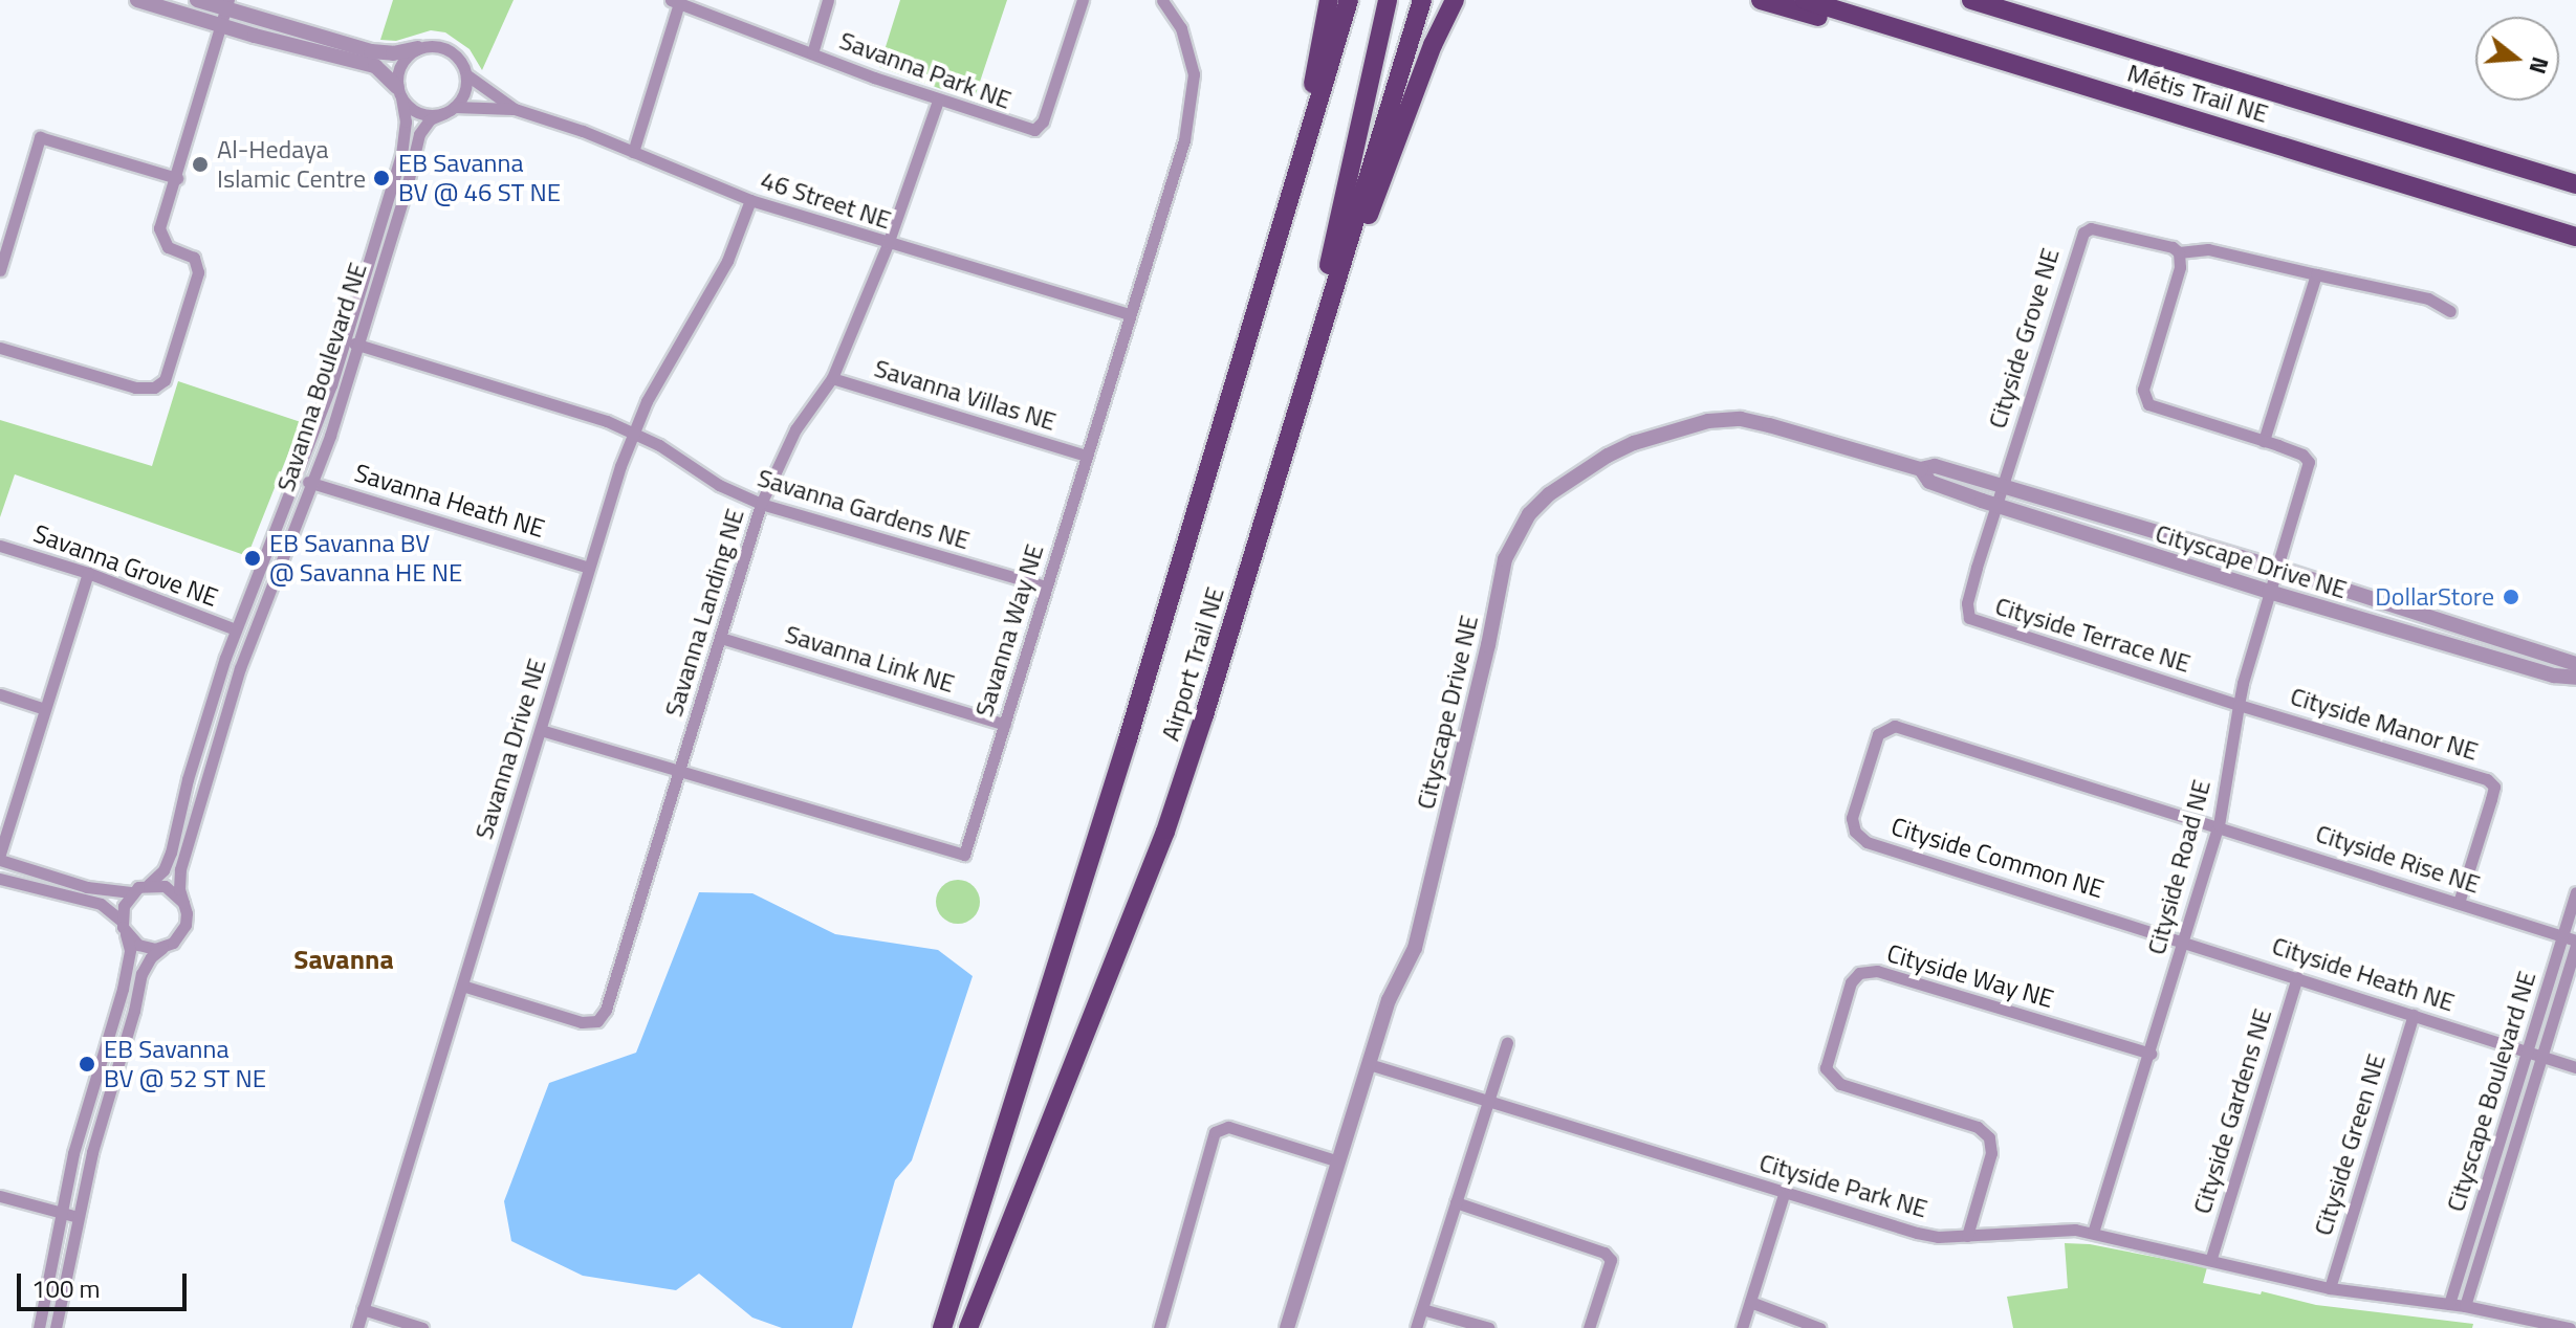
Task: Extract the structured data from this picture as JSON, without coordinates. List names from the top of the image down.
{
  "streets": {
    "main road": ["Métis Trail NE", "Airport Trail NE"],
    "street": [
      "Savanna Park NE",
      "46 Street NE",
      "Cityside Grove NE",
      "Savanna Boulevard NE",
      "Savanna Villas NE",
      "Savanna Heath NE",
      "Savanna Gardens NE",
      "Cityscape Drive NE",
      "Savanna Grove NE",
      "Savanna Landing NE",
      "Savanna Way NE",
      "Cityside Terrace NE",
      "Savanna Link NE",
      "Cityside Manor NE",
      "Savanna Drive NE",
      "Cityside Common NE",
      "Cityside Rise NE",
      "Cityside Road NE",
      "Cityside Heath NE",
      "Cityside Way NE",
      "Cityscape Boulevard NE",
      "Cityside Gardens NE",
      "Cityside Green NE",
      "Cityside Park NE"
    ]
  },
  "crossings": [
    ["Savanna Park NE", "Savanna Landing NE"],
    ["46 Street NE", "Savanna Boulevard NE"],
    ["46 Street NE", "Savanna Landing NE"],
    ["46 Street NE", "Savanna Way NE"],
    ["46 Street NE", "Savanna Drive NE"],
    ["Cityside Grove NE", "Cityscape Drive NE"],
    ["Cityside Grove NE", "Cityside Terrace NE"],
    ["Savanna Boulevard NE", "Savanna Heath NE"],
    ["Savanna Boulevard NE", "Savanna Gardens NE"],
    ["Savanna Boulevard NE", "Savanna Grove NE"],
    ["Savanna Villas NE", "Savanna Landing NE"],
    ["Savanna Villas NE", "Savanna Way NE"],
    ["Savanna Heath NE", "Savanna Drive NE"],
    ["Savanna Gardens NE", "Savanna Landing NE"],
    ["Savanna Gardens NE", "Savanna Way NE"],
    ["Savanna Gardens NE", "Savanna Drive NE"],
    ["Cityscape Drive NE", "Cityside Terrace NE"],
    ["Cityscape Drive NE", "Cityside Road NE"],
    ["Cityscape Drive NE", "Cityside Park NE"],
    ["Savanna Landing NE", "Savanna Way NE"],
    ["Savanna Landing NE", "Savanna Link NE"],
    ["Savanna Landing NE", "Savanna Drive NE"],
    ["Savanna Way NE", "Savanna Link NE"],
    ["Savanna Way NE", "Savanna Drive NE"],
    ["Cityside Terrace NE", "Cityside Manor NE"],
    ["Cityside Terrace NE", "Cityside Road NE"],
    ["Cityside Manor NE", "Cityside Rise NE"],
    ["Cityside Manor NE", "Cityside Road NE"],
    ["Cityside Common NE", "Cityside Rise NE"],
    ["Cityside Common NE", "Cityside Road NE"],
    ["Cityside Common NE", "Cityside Heath NE"],
    ["Cityside Rise NE", "Cityside Road NE"],
    ["Cityside Rise NE", "Cityscape Boulevard NE"],
    ["Cityside Road NE", "Cityside Heath NE"],
    ["Cityside Road NE", "Cityside Way NE"],
    ["Cityside Road NE", "Cityside Park NE"],
    ["Cityside Heath NE", "Cityscape Boulevard NE"],
    ["Cityside Heath NE", "Cityside Gardens NE"],
    ["Cityside Heath NE", "Cityside Green NE"],
    ["Cityside Way NE", "Cityside Park NE"],
    ["Cityscape Boulevard NE", "Cityside Park NE"],
    ["Cityside Gardens NE", "Cityside Park NE"],
    ["Cityside Green NE", "Cityside Park NE"]
  ],
  "districts": ["Savanna"],
  "places": [
    "Al-Hedaya Islamic Centre",
    "EB Savanna BV @ 46 ST NE",
    "EB Savanna BV @ Savanna HE NE",
    "DollarStore",
    "EB Savanna BV @ 52 ST NE"
  ],
  "scale_bar": "100 m",
  "north": "right"
}
